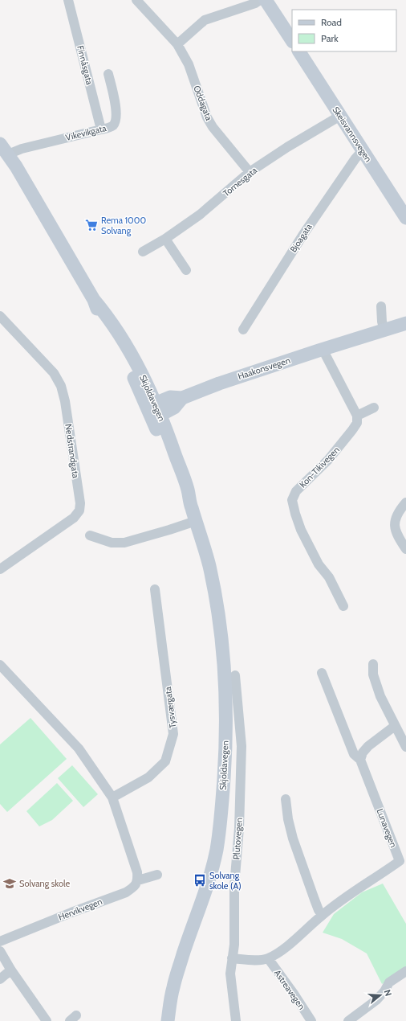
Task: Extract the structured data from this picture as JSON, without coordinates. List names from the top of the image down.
{
  "streets": {
    "main road": ["Skeisvannsvegen", "Haakonsvegen", "Skjoldavegen"],
    "street": [
      "Finnåsgata",
      "Oddagata",
      "Vikevikgata",
      "Tornesgata",
      "Bjoagata",
      "Nedstrandgata",
      "Kon-Tikivegen",
      "Tysværgata",
      "Lunavegen",
      "Plutovegen",
      "Hervikvegen",
      "Astreavegen"
    ]
  },
  "crossings": [
    ["Finnåsgata", "Vikevikgata"],
    ["Oddagata", "Tornesgata"],
    ["Vikevikgata", "Skjoldavegen"],
    ["Skeisvannsvegen", "Tornesgata"],
    ["Skeisvannsvegen", "Bjoagata"],
    ["Haakonsvegen", "Skjoldavegen"],
    ["Lunavegen", "Plutovegen"],
    ["Lunavegen", "Astreavegen"]
  ],
  "places": {
    "supermarket": ["Rema 1000 Solvang"],
    "bus stop": ["Solvang skole (A)"],
    "school or university": ["Solvang skole"]
  },
  "legend": ["Road", "Park"],
  "north": "right"
}
